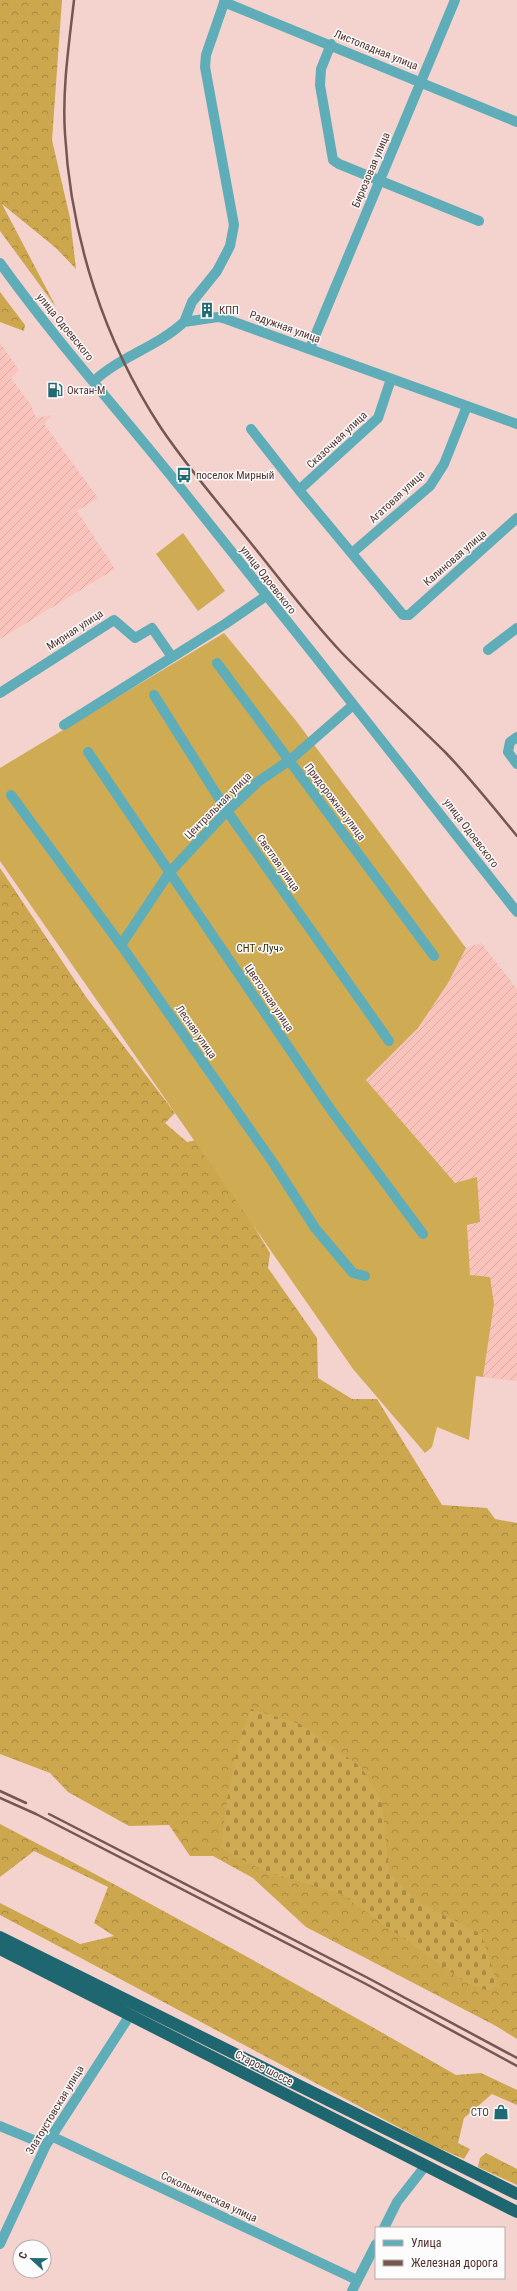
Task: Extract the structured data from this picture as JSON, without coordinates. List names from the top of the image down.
{
  "streets": {
    "highway": ["Старое шоссе"],
    "street": [
      "Листопадная улица",
      "Бирюзовая улица",
      "улица Одоевского",
      "Радужная улица",
      "Сказочная улица",
      "Агатовая улица",
      "Калиновая улица",
      "Мирная улица",
      "Придорожная улица",
      "Центральная улица",
      "Светлая улица",
      "Цветочная улица",
      "Лесная улица",
      "Златоустовская улица",
      "Сокольническая улица"
    ]
  },
  "crossings": [
    ["Листопадная улица", "Бирюзовая улица"],
    ["Бирюзовая улица", "Радужная улица"],
    ["улица Одоевского", "Центральная улица"],
    ["Радужная улица", "Сказочная улица"],
    ["Радужная улица", "Агатовая улица"],
    ["Агатовая улица", "Калиновая улица"],
    ["Придорожная улица", "Центральная улица"],
    ["Центральная улица", "Светлая улица"],
    ["Центральная улица", "Цветочная улица"],
    ["Центральная улица", "Лесная улица"],
    ["Старое шоссе", "Златоустовская улица"],
    ["Златоустовская улица", "Сокольническая улица"]
  ],
  "parks": ["СНТ «Луч»"],
  "places": {
    "building": ["КПП"],
    "fuel station": ["Октан-М"],
    "bus stop": ["поселок Мирный"],
    "shop": ["СТО"]
  },
  "legend": ["Улица", "Железная дорога"],
  "north": "left"
}
